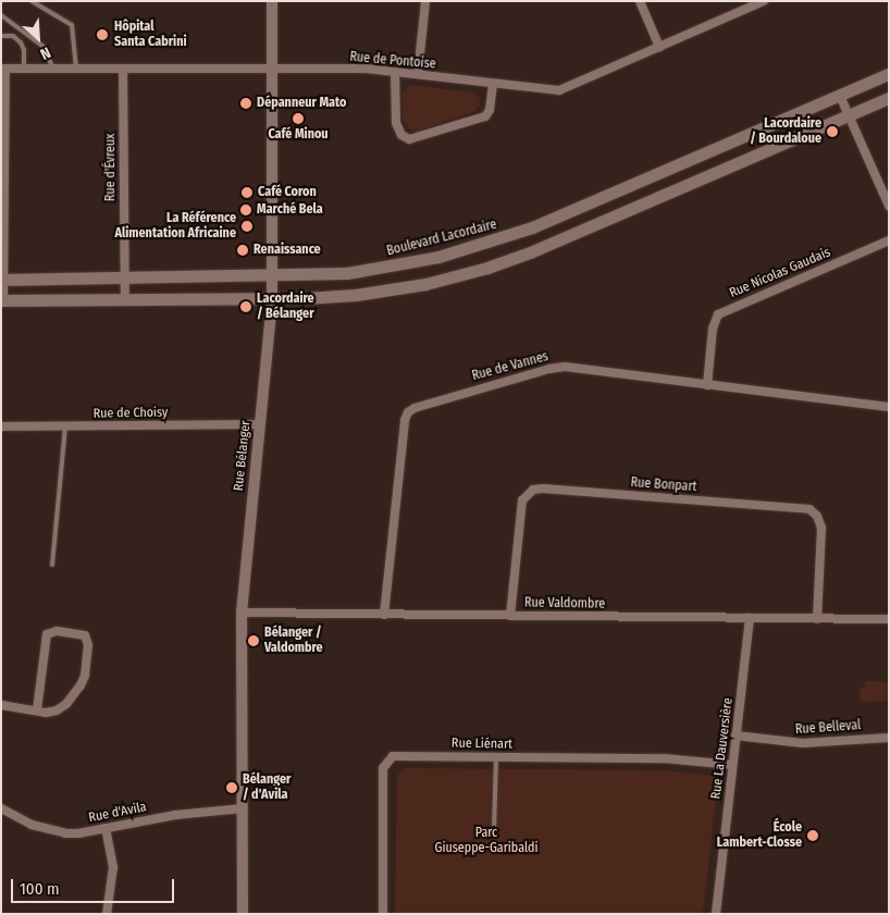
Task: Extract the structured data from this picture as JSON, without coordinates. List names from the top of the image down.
{
  "streets": {
    "main road": ["Boulevard Lacordaire"],
    "street": [
      "Rue de Pontoise",
      "Rue d'Évreux",
      "Rue Nicolas Gaudais",
      "Rue de Vannes",
      "Rue de Choisy",
      "Rue Bélanger",
      "Rue Bonpart",
      "Rue Valdombre",
      "Rue Belleval",
      "Rue Liénart",
      "Rue La Dauversière",
      "Rue d'Avila"
    ]
  },
  "crossings": [
    ["Rue de Pontoise", "Rue d'Évreux"],
    ["Rue de Pontoise", "Rue Bélanger"],
    ["Rue d'Évreux", "Boulevard Lacordaire"],
    ["Boulevard Lacordaire", "Rue Bélanger"],
    ["Rue Nicolas Gaudais", "Rue de Vannes"],
    ["Rue de Vannes", "Rue Valdombre"],
    ["Rue de Choisy", "Rue Bélanger"],
    ["Rue Bélanger", "Rue Valdombre"],
    ["Rue Bélanger", "Rue d'Avila"],
    ["Rue Bonpart", "Rue Valdombre"],
    ["Rue Valdombre", "Rue La Dauversière"],
    ["Rue Belleval", "Rue La Dauversière"],
    ["Rue Liénart", "Rue La Dauversière"]
  ],
  "parks": ["Parc Giuseppe-Garibaldi"],
  "places": [
    "Hôpital Santa Cabrini",
    "Dépanneur Mato",
    "Café Minou",
    "Lacordaire / Bourdaloue",
    "Café Coron",
    "Marché Bela",
    "La Référence Alimentation Africaine",
    "Renaissance",
    "Lacordaire / Bélanger",
    "Bélanger / Valdombre",
    "Bélanger / d'Avila",
    "École Lambert-Closse"
  ],
  "scale_bar": "100 m",
  "north": "bottom right"
}
